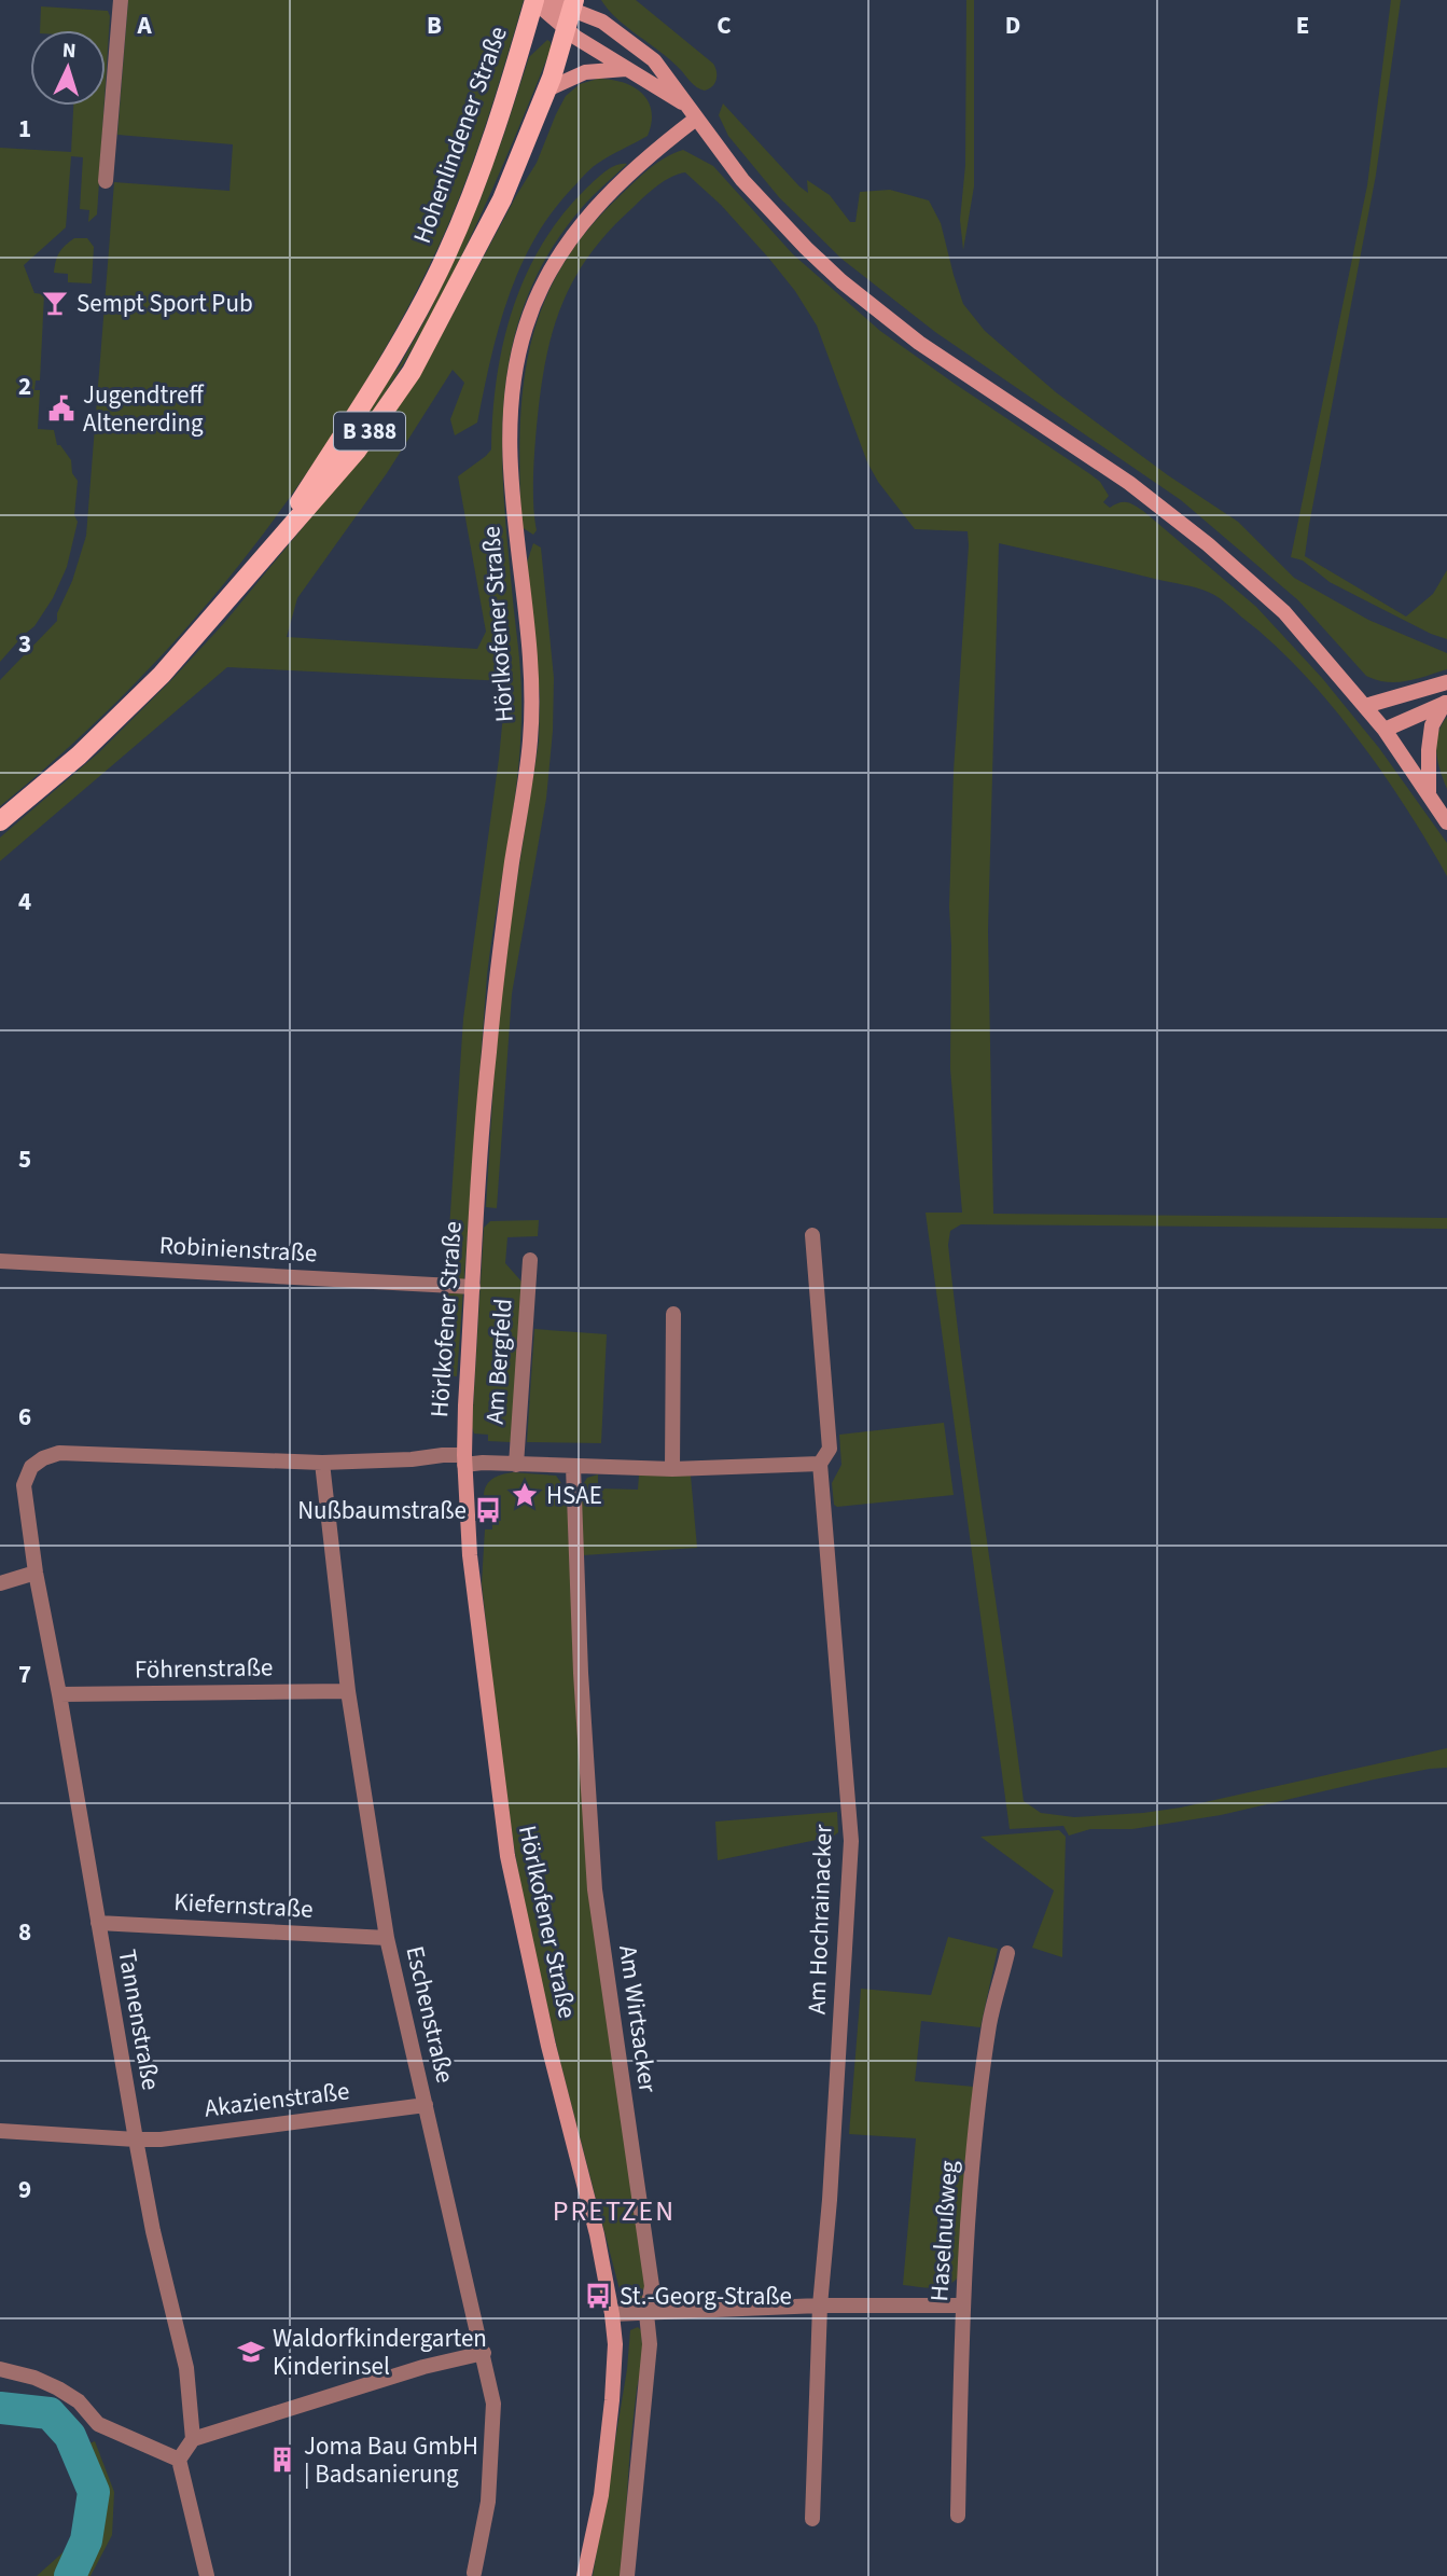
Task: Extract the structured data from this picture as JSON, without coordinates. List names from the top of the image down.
{
  "streets": {
    "main road": ["Hohenlindener Straße", "B 388"],
    "street": [
      "Hörlkofener Straße",
      "Robinienstraße",
      "Am Bergfeld",
      "Föhrenstraße",
      "Kiefernstraße",
      "Am Hochrainacker",
      "Eschenstraße",
      "Am Wirtsacker",
      "Tannenstraße",
      "Akazienstraße",
      "Haselnußweg"
    ]
  },
  "crossings": [
    ["Hohenlindener Straße", "B 388"],
    ["Hörlkofener Straße", "Robinienstraße"],
    ["Föhrenstraße", "Eschenstraße"],
    ["Föhrenstraße", "Tannenstraße"],
    ["Kiefernstraße", "Eschenstraße"],
    ["Kiefernstraße", "Tannenstraße"],
    ["Eschenstraße", "Tannenstraße"],
    ["Eschenstraße", "Akazienstraße"],
    ["Tannenstraße", "Akazienstraße"]
  ],
  "districts": ["PRETZEN"],
  "places": {
    "bar": ["Sempt Sport Pub"],
    "public building": ["Jugendtreff Altenerding"],
    "place": ["HSAE"],
    "bus stop": ["Nußbaumstraße", "St.-Georg-Straße"],
    "school or university": ["Waldorfkindergarten Kinderinsel"],
    "building": ["Joma Bau GmbH | Badsanierung"]
  },
  "north": "top",
  "grid": {
    "columns": [
      "A",
      "B",
      "C",
      "D",
      "E"
    ],
    "rows": [
      "1",
      "2",
      "3",
      "4",
      "5",
      "6",
      "7",
      "8",
      "9"
    ]
  }
}
